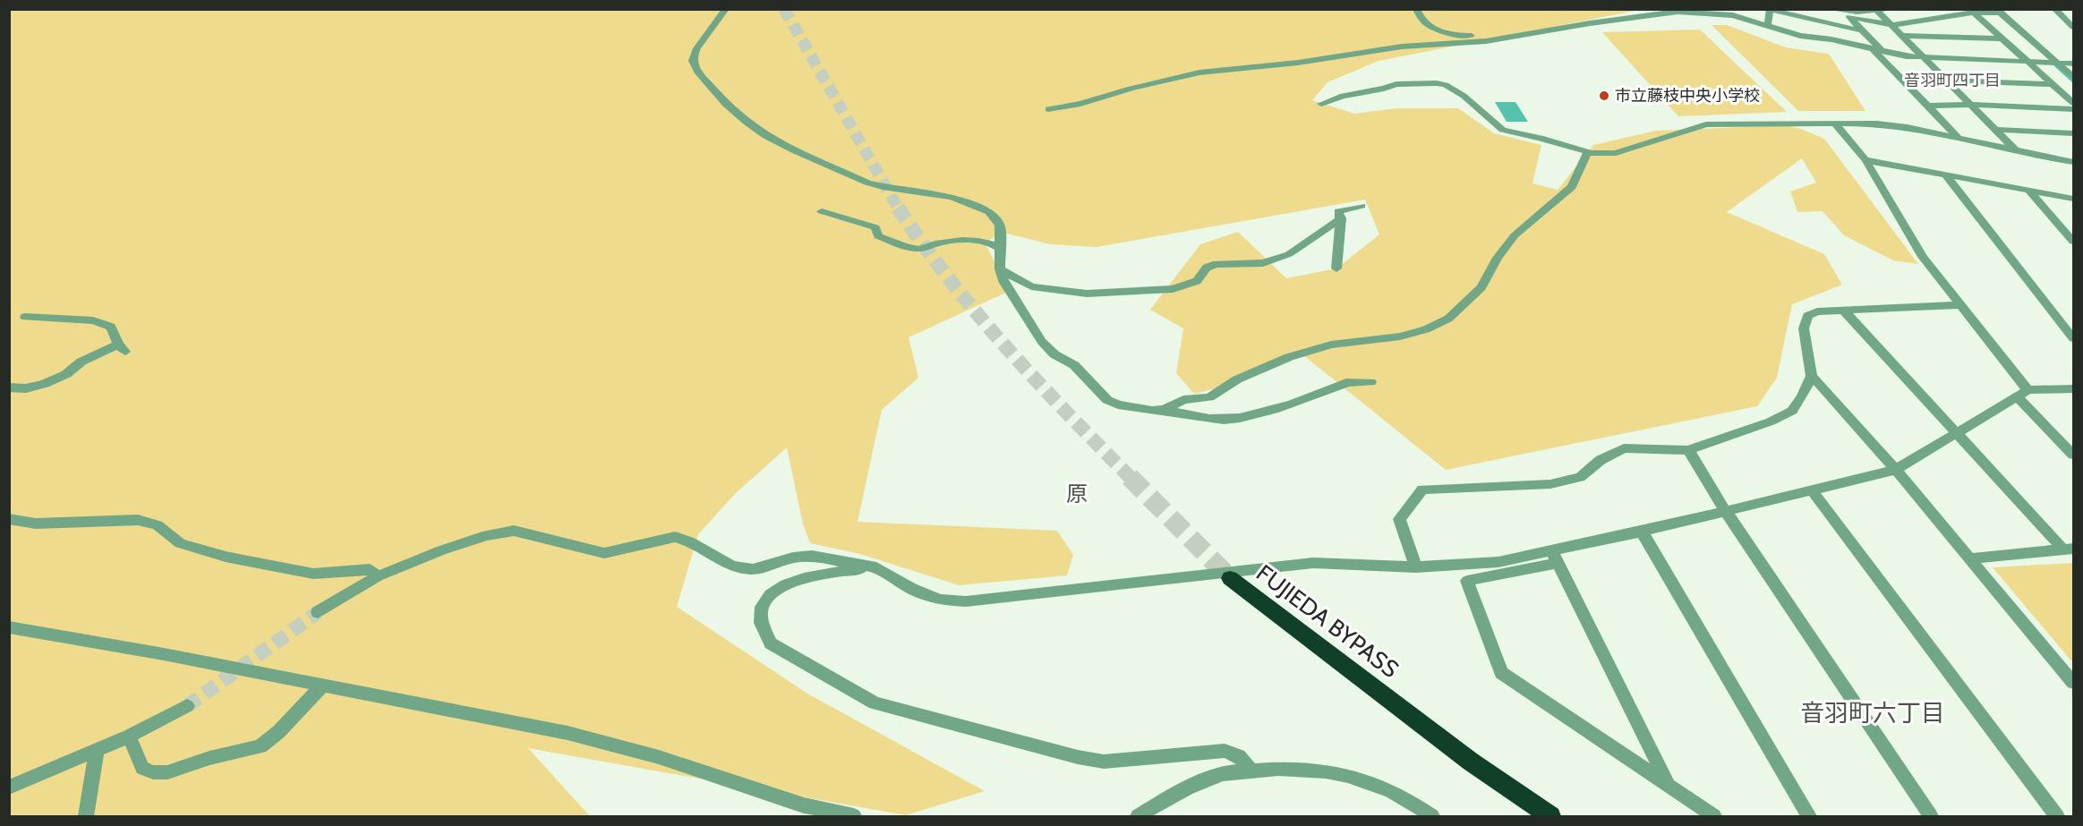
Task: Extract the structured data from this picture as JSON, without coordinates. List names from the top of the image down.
{
  "streets": {
    "highway": ["FUJIEDA BYPASS"]
  },
  "districts": ["音羽町四丁目", "原", "音羽町六丁目"],
  "places": ["市立藤枝中央小学校"]
}
